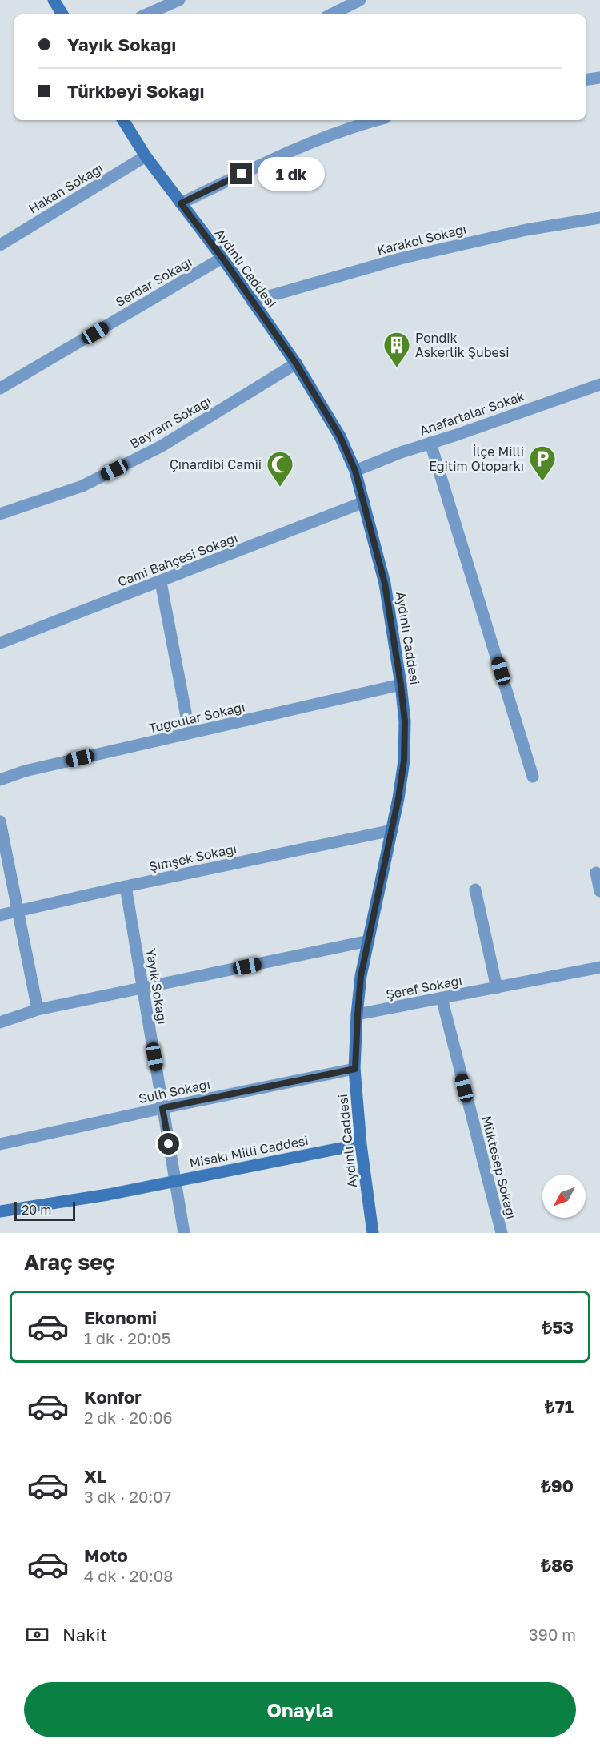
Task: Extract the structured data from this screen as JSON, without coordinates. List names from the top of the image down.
{
  "streets": {
    "main road": ["Aydınlı Caddesi", "Misakı Milli Caddesi"],
    "street": [
      "Hakan Sokağı",
      "Karakol Sokağı",
      "Serdar Sokağı",
      "Anafartalar Sokak",
      "Bayram Sokağı",
      "Cami Bahçesi Sokağı",
      "Tuğcular Sokağı",
      "Şimşek Sokağı",
      "Yayık Sokağı",
      "Şeref Sokağı",
      "Sulh Sokağı",
      "Müktesep Sokağı"
    ]
  },
  "crossings": [
    ["Hakan Sokağı", "Aydınlı Caddesi"],
    ["Karakol Sokağı", "Aydınlı Caddesi"],
    ["Aydınlı Caddesi", "Serdar Sokağı"],
    ["Aydınlı Caddesi", "Anafartalar Sokak"],
    ["Aydınlı Caddesi", "Bayram Sokağı"],
    ["Aydınlı Caddesi", "Cami Bahçesi Sokağı"],
    ["Aydınlı Caddesi", "Tuğcular Sokağı"],
    ["Aydınlı Caddesi", "Şimşek Sokağı"],
    ["Aydınlı Caddesi", "Şeref Sokağı"],
    ["Aydınlı Caddesi", "Sulh Sokağı"],
    ["Aydınlı Caddesi", "Misakı Milli Caddesi"],
    ["Şimşek Sokağı", "Yayık Sokağı"],
    ["Yayık Sokağı", "Sulh Sokağı"],
    ["Yayık Sokağı", "Misakı Milli Caddesi"],
    ["Şeref Sokağı", "Müktesep Sokağı"]
  ],
  "places": {
    "building": ["Pendik Askerlik Şubesi"],
    "parking": ["İlçe Milli Eğitim Otoparkı"],
    "mosque": ["Çınardibi Camii"]
  },
  "scale_bar": "20 m",
  "north": "bottom left",
  "page": {
    "banner": ["Yayık Sokağı", "Türkbeyi Sokağı"],
    "bubble": "1 dk",
    "scale": "20 m",
    "heading": "Araç seç",
    "list": [
      {
        "name": "Ekonomi",
        "note": "1 dk · 20:05",
        "value": "₺53"
      },
      {
        "name": "Konfor",
        "note": "2 dk · 20:06",
        "value": "₺71"
      },
      {
        "name": "XL",
        "note": "3 dk · 20:07",
        "value": "₺90"
      },
      {
        "name": "Moto",
        "note": "4 dk · 20:08",
        "value": "₺86"
      }
    ],
    "pay": ["Nakit", "390 m"],
    "buttons": "Onayla"
  }
}
